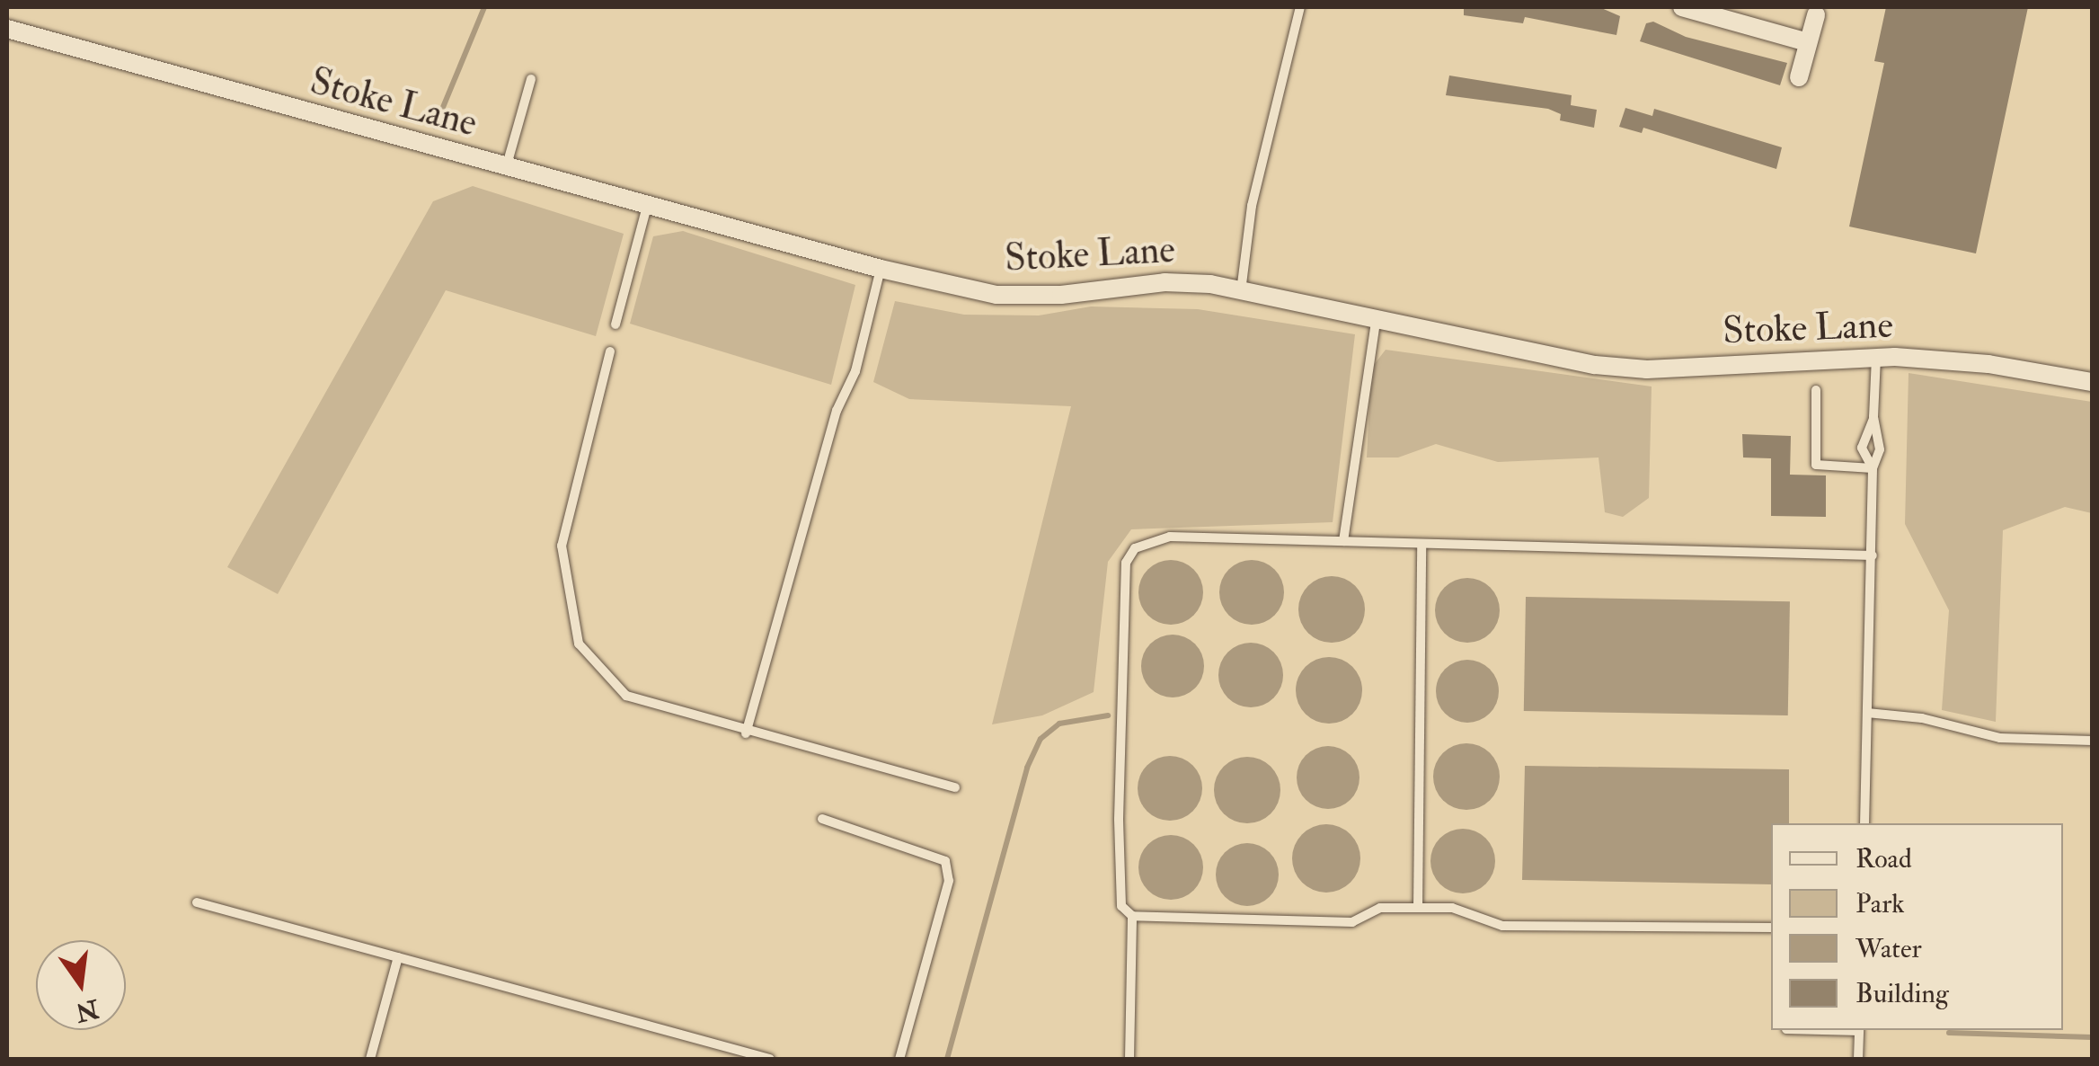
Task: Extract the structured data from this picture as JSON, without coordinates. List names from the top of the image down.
{
  "streets": {
    "street": ["Stoke Lane"]
  },
  "legend": [
    "Road",
    "Park",
    "Water",
    "Building"
  ],
  "north": "bottom"
}
